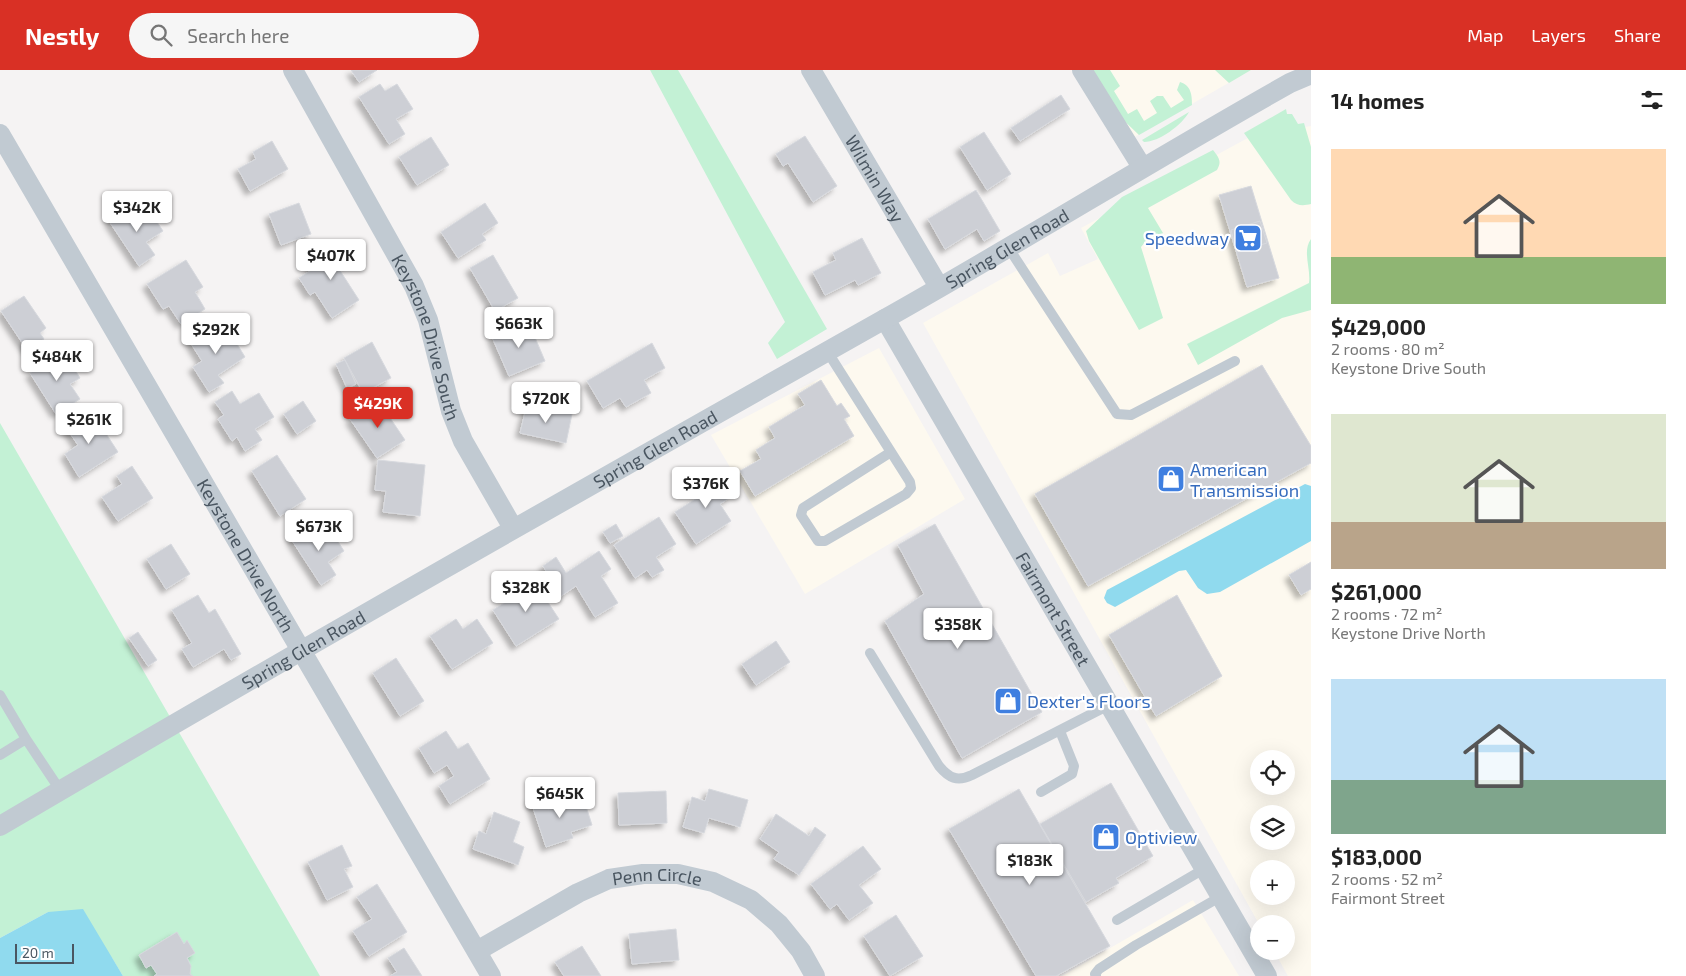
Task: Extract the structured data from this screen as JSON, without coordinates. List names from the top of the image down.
{
  "streets": {
    "street": [
      "Wilmin Way",
      "Spring Glen Road",
      "Keystone Drive South",
      "Keystone Drive North",
      "Fairmont Street",
      "Penn Circle"
    ]
  },
  "crossings": [
    ["Wilmin Way", "Spring Glen Road"],
    ["Spring Glen Road", "Keystone Drive South"],
    ["Spring Glen Road", "Keystone Drive North"],
    ["Spring Glen Road", "Fairmont Street"],
    ["Keystone Drive North", "Penn Circle"]
  ],
  "places": {
    "supermarket": ["Speedway"],
    "shop": ["American Transmission", "Dexter's Floors", "Optiview"]
  },
  "scale_bar": "20 m",
  "page": {
    "header": "Nestly",
    "search": "Search here",
    "nav": ["Map", "Layers", "Share"],
    "heading": "14 homes",
    "list": [
      {
        "name": "$429,000",
        "note": "2 rooms · 80 m² · Keystone Drive South"
      },
      {
        "name": "$261,000",
        "note": "2 rooms · 72 m² · Keystone Drive North"
      },
      {
        "name": "$183,000",
        "note": "2 rooms · 52 m² · Fairmont Street"
      }
    ],
    "price": [
      "$342K",
      "$407K",
      "$663K",
      "$292K",
      "$484K",
      "$720K",
      "$429K",
      "$261K",
      "$376K",
      "$673K",
      "$328K",
      "$358K",
      "$645K",
      "$183K"
    ],
    "map_buttons": ["+", "−"],
    "scale": "20 m"
  }
}
